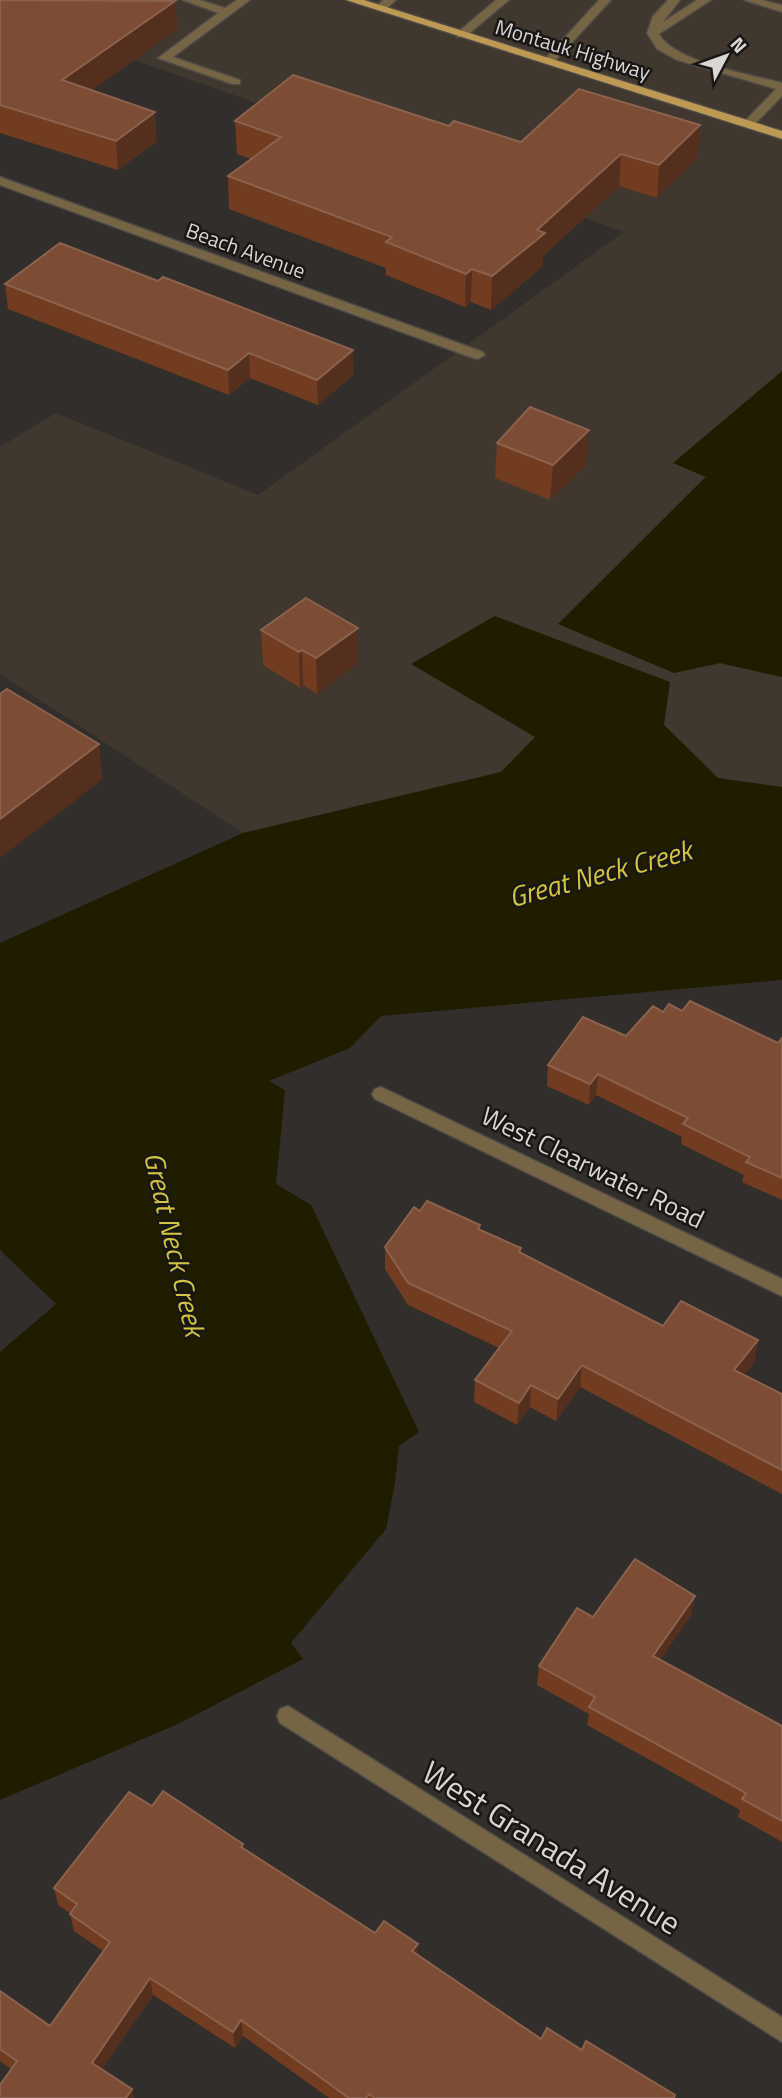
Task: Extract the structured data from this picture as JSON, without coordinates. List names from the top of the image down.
{
  "streets": {
    "main road": ["Montauk Highway"],
    "street": ["Beach Avenue", "West Clearwater Road", "West Granada Avenue"]
  },
  "water": ["Great Neck Creek"],
  "north": "top right"
}
